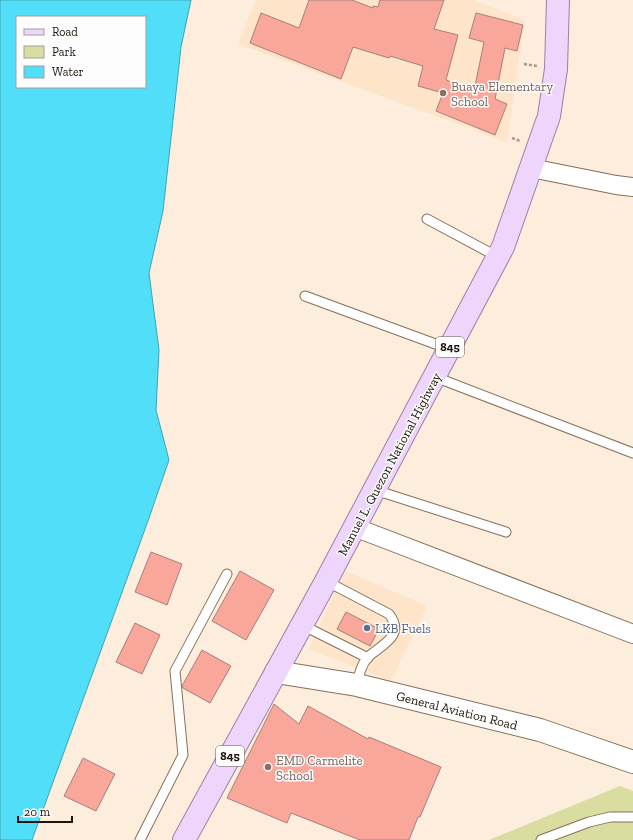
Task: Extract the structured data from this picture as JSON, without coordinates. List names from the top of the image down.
{
  "streets": {
    "main road": ["845", "Manuel L. Quezon National Highway", "General Aviation Road"]
  },
  "crossings": [
    ["Manuel L. Quezon National Highway", "General Aviation Road"]
  ],
  "places": ["Buaya Elementary School", "LKB Fuels", "EMD Carmelite School"],
  "legend": ["Road", "Park", "Water"],
  "scale_bar": "20 m"
}
